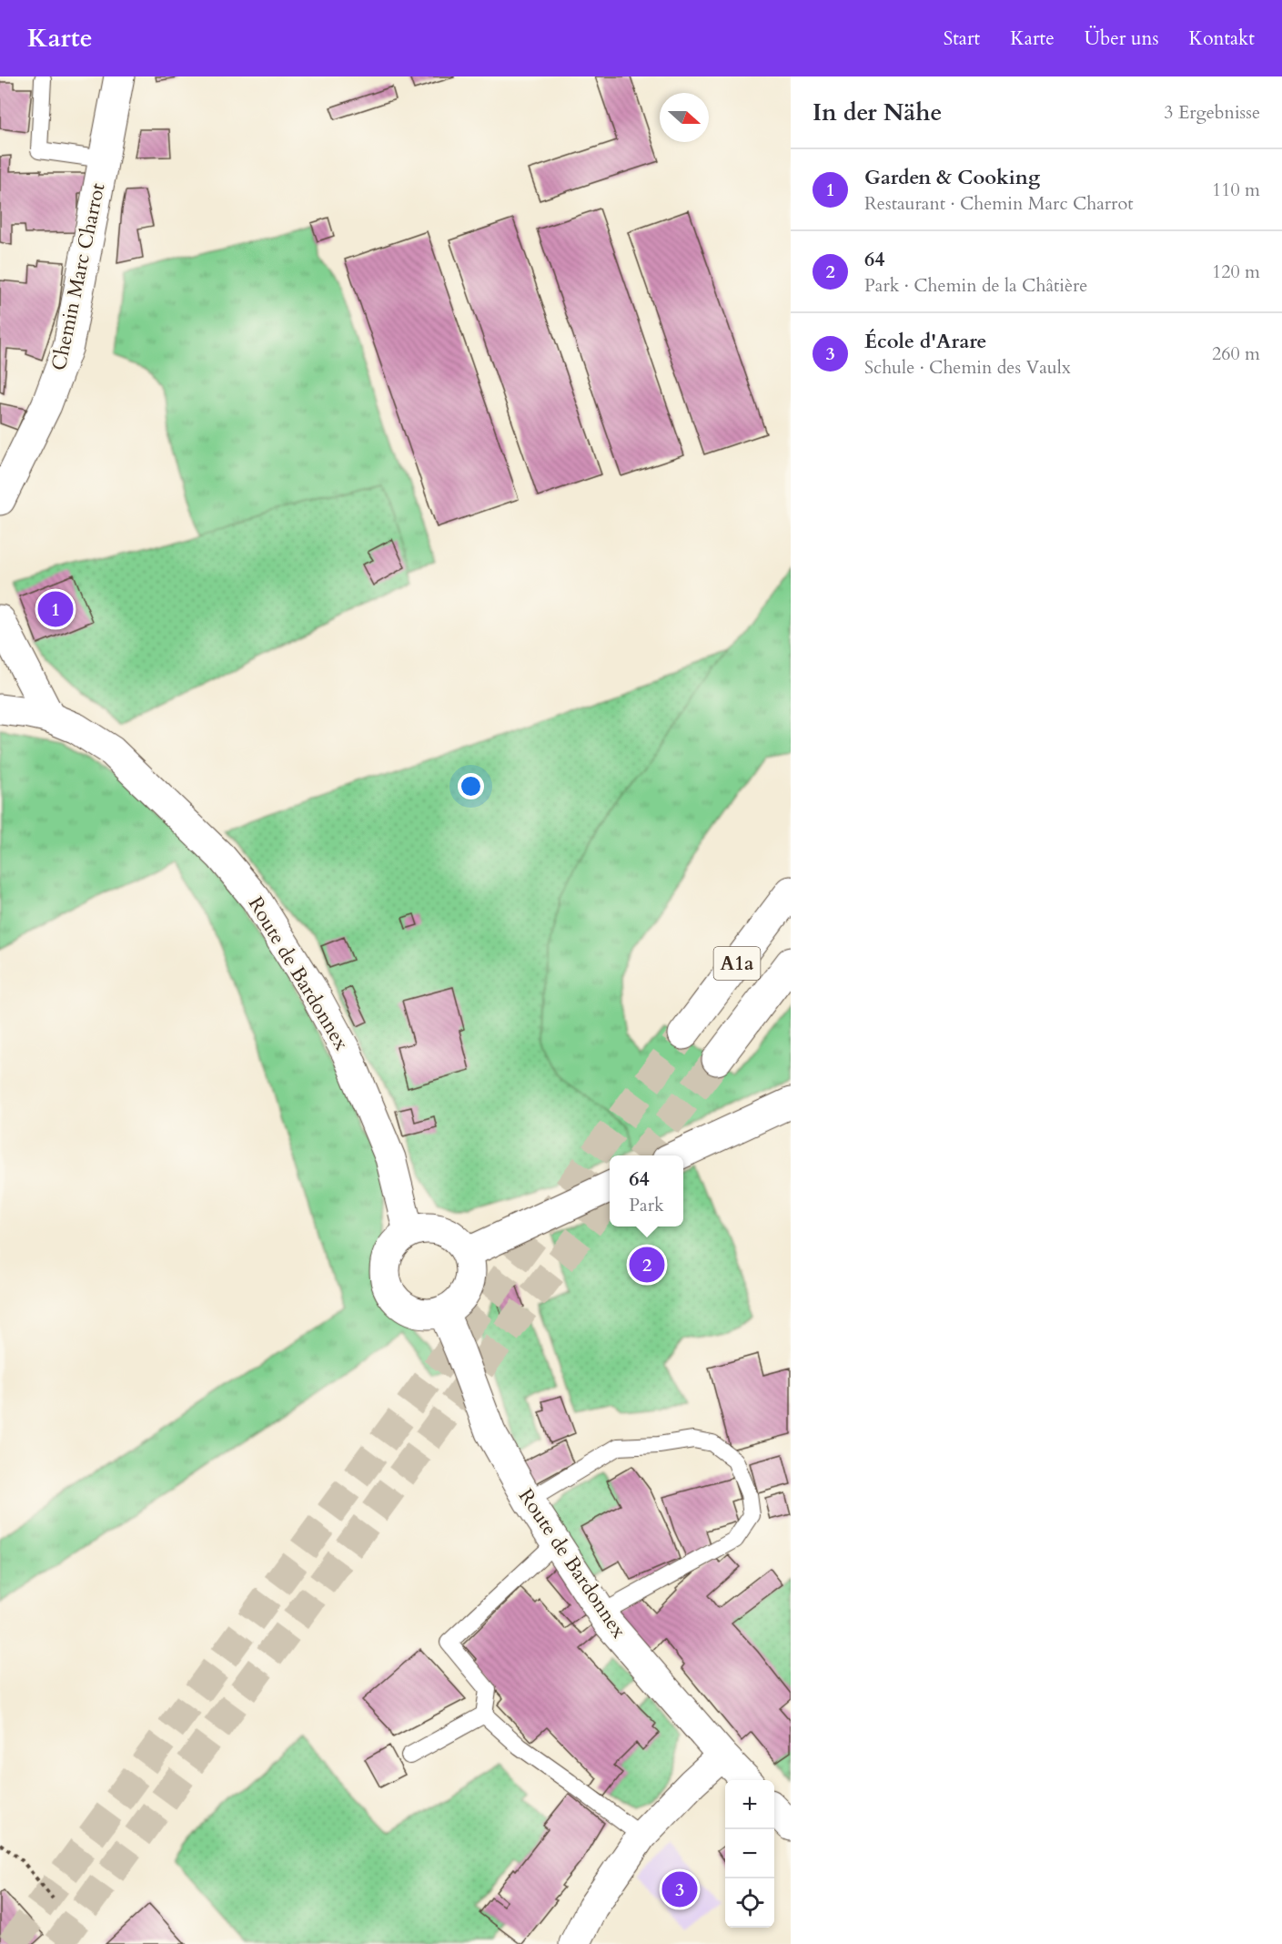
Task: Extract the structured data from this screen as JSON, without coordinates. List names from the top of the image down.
{
  "streets": {
    "main road": ["Chemin Marc Charrot", "A1a", "Route de Bardonnex"]
  },
  "north": "right",
  "page": {
    "header": "Karte",
    "nav": [
      "Start",
      "Karte",
      "Über uns",
      "Kontakt"
    ],
    "heading": ["In der Nähe", "3 Ergebnisse"],
    "list": [
      {
        "mark": "1",
        "name": "Garden & Cooking",
        "note": "Restaurant · Chemin Marc Charrot",
        "value": "110 m"
      },
      {
        "mark": "2",
        "name": "64",
        "note": "Park · Chemin de la Châtière",
        "value": "120 m"
      },
      {
        "mark": "3",
        "name": "École d'Arare",
        "note": "Schule · Chemin des Vaulx",
        "value": "260 m"
      }
    ],
    "pins": ["1", "2", "3"],
    "popup": ["64", "Park"],
    "map_buttons": ["+", "−"]
  }
}
